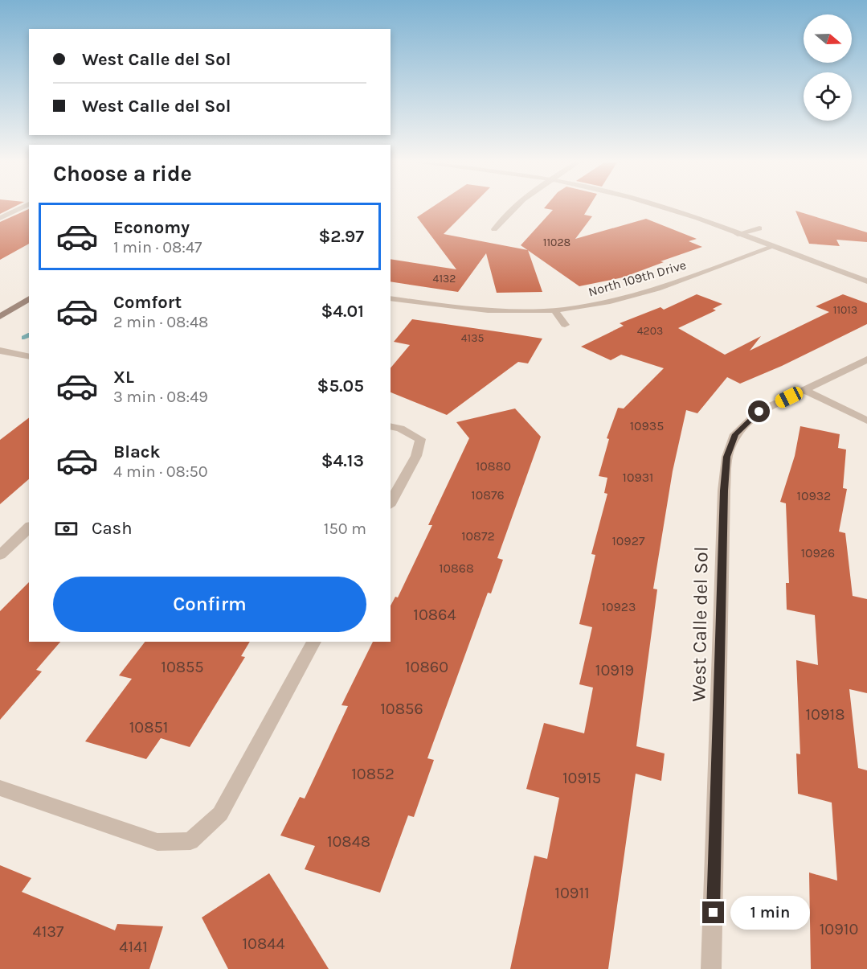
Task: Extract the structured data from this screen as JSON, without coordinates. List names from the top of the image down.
{
  "streets": {
    "street": ["North 109th Drive", "West Calle del Sol"]
  },
  "house_numbers": [
    "11028",
    "4132",
    "11013",
    "4203",
    "4135",
    "10935",
    "10880",
    "10931",
    "10876",
    "10932",
    "10872",
    "10927",
    "10926",
    "10868",
    "10923",
    "10864",
    "10855",
    "10860",
    "10919",
    "10856",
    "10918",
    "10851",
    "10852",
    "10915",
    "10848",
    "10911",
    "10910",
    "4137",
    "10844",
    "4141"
  ],
  "north": "right",
  "page": {
    "banner": ["West Calle del Sol", "West Calle del Sol"],
    "heading": "Choose a ride",
    "list": [
      {
        "name": "Economy",
        "note": "1 min · 08:47",
        "value": "$2.97"
      },
      {
        "name": "Comfort",
        "note": "2 min · 08:48",
        "value": "$4.01"
      },
      {
        "name": "XL",
        "note": "3 min · 08:49",
        "value": "$5.05"
      },
      {
        "name": "Black",
        "note": "4 min · 08:50",
        "value": "$4.13"
      }
    ],
    "pay": ["Cash", "150 m"],
    "buttons": "Confirm",
    "bubble": "1 min"
  }
}
